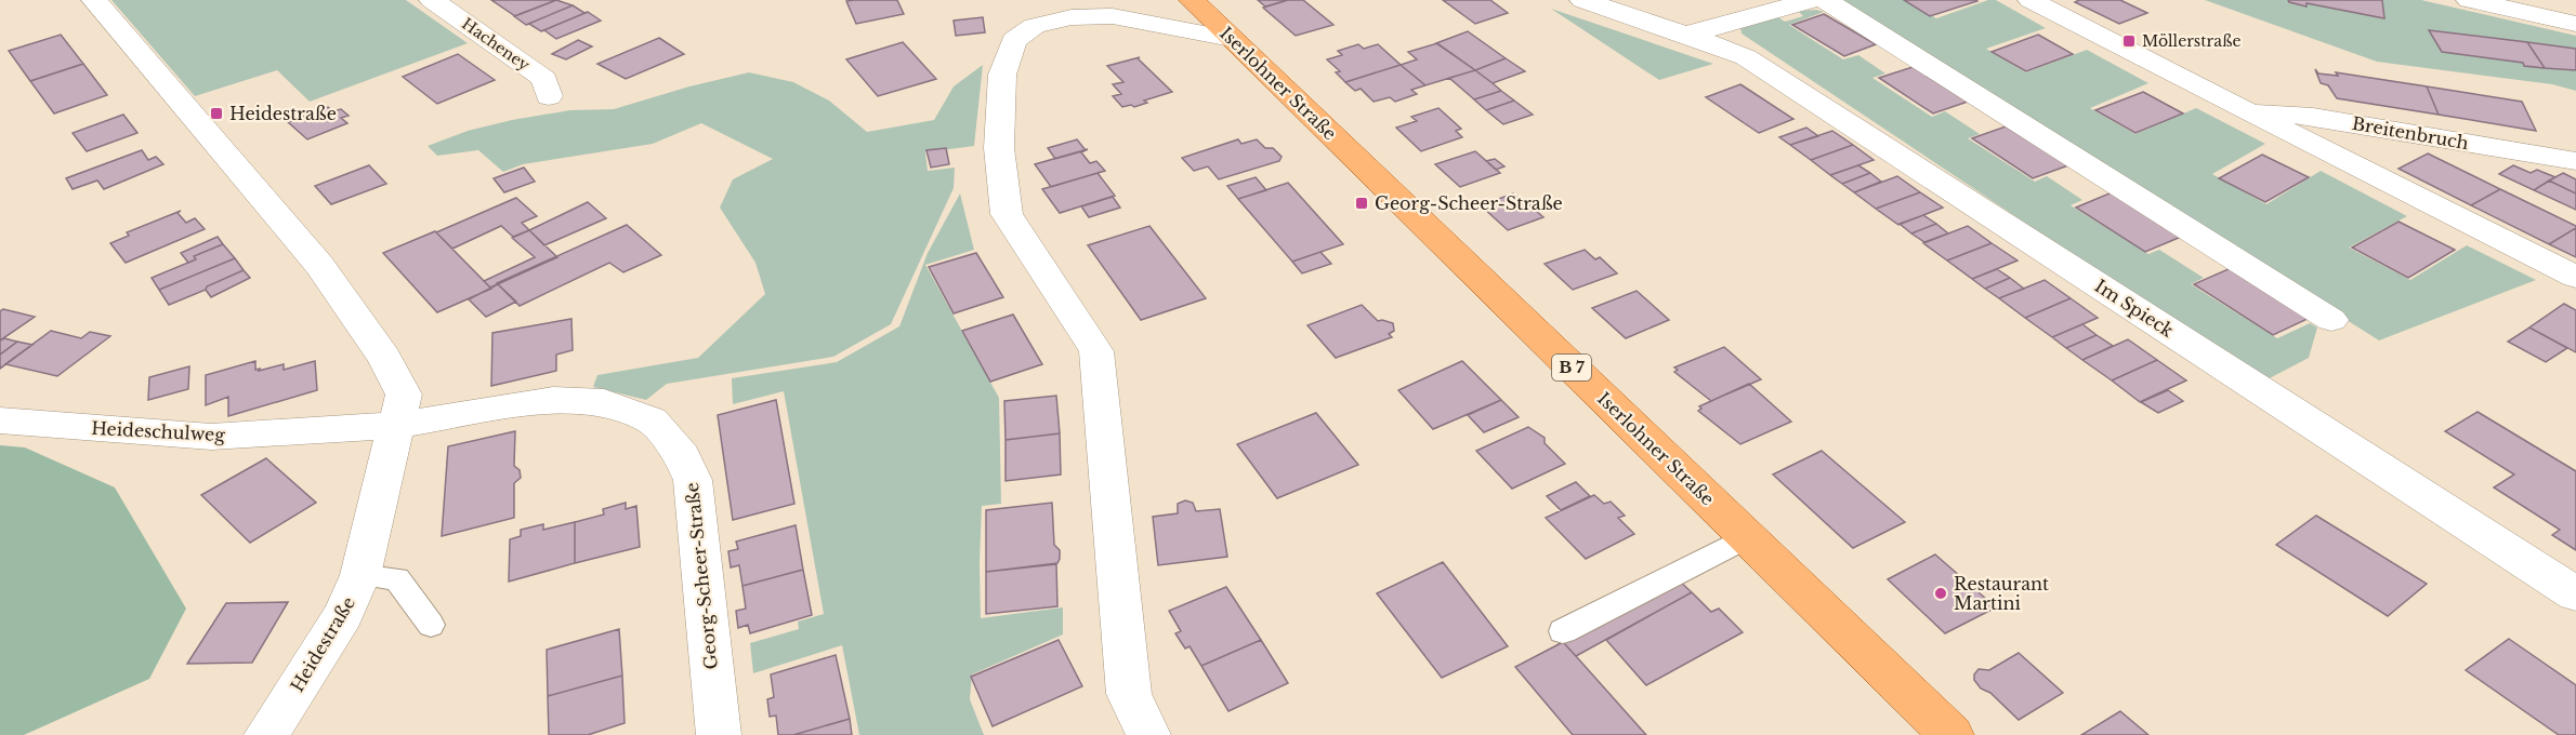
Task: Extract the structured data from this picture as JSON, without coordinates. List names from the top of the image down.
{
  "streets": {
    "main road": ["Iserlohner Straße", "B 7"],
    "street": [
      "Hacheney",
      "Breitenbruch",
      "Im Spieck",
      "Heideschulweg",
      "Georg-Scheer-Straße",
      "Heidestraße"
    ]
  },
  "crossings": [
    ["Heideschulweg", "Georg-Scheer-Straße"],
    ["Heideschulweg", "Heidestraße"],
    ["Georg-Scheer-Straße", "Heidestraße"]
  ],
  "places": {
    "transit": ["Möllerstraße", "Heidestraße", "Georg-Scheer-Straße"],
    "other": ["Restaurant Martini"]
  }
}
